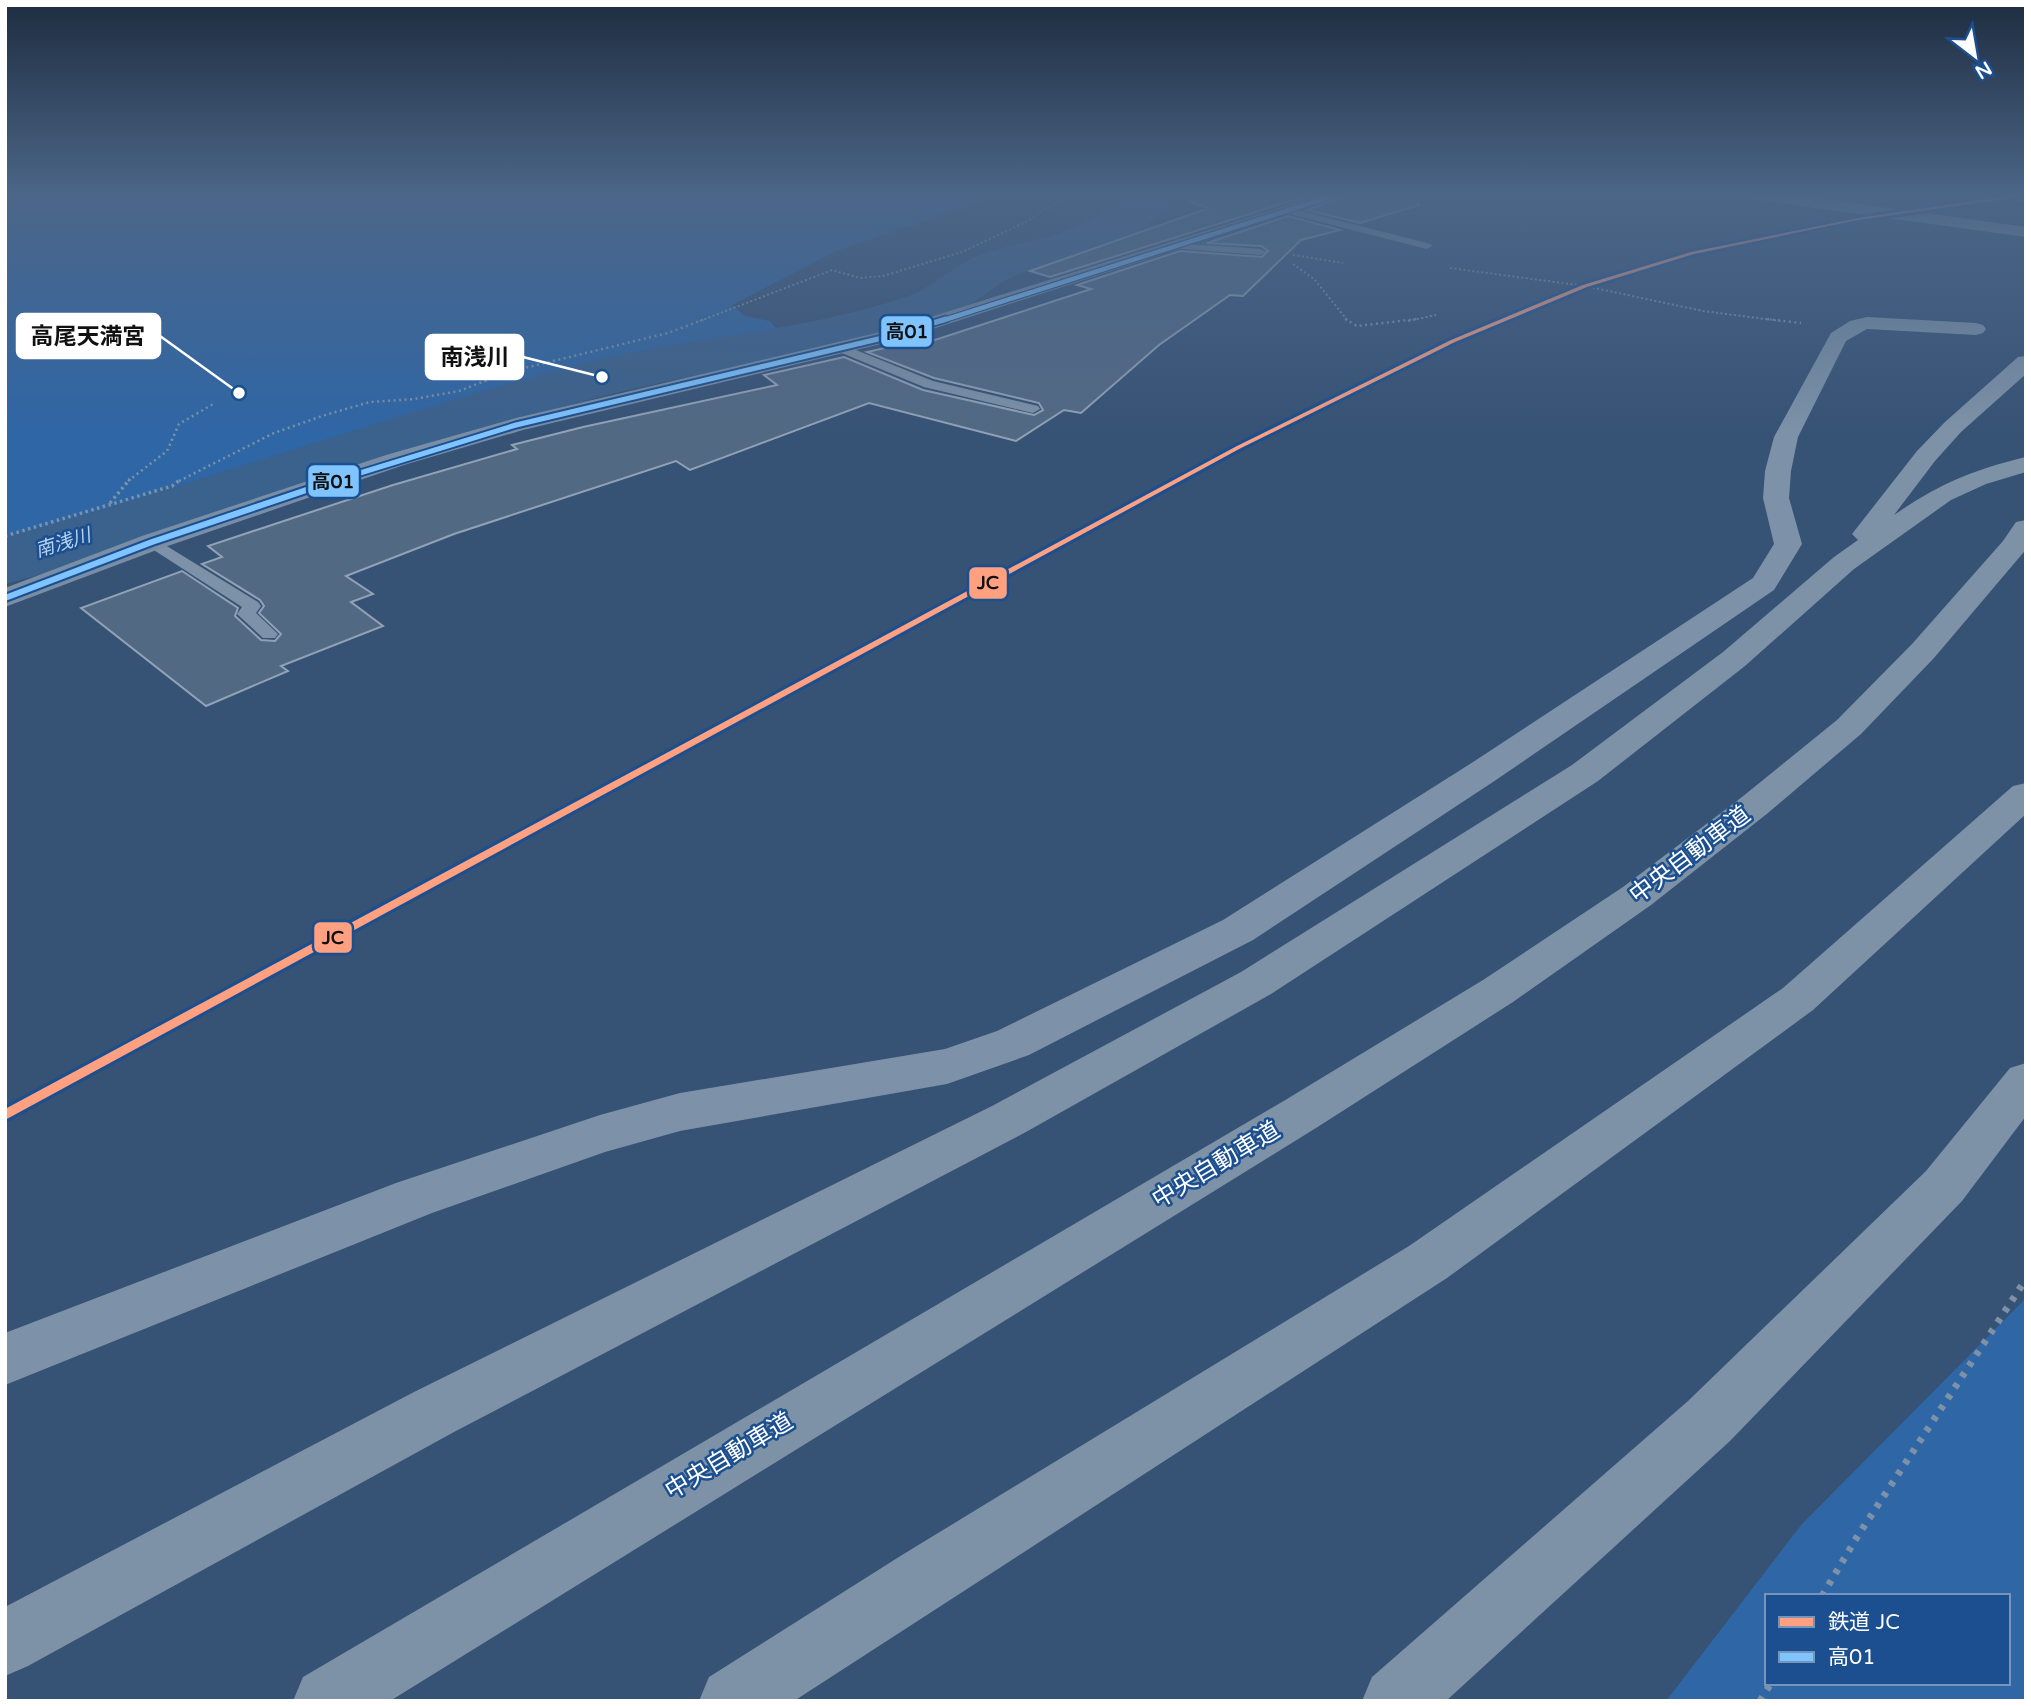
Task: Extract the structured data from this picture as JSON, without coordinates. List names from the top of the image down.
{
  "streets": {
    "highway": ["中央自動車道"]
  },
  "water": ["南浅川"],
  "places": ["南浅川", "高尾天満宮"],
  "lines": ["rail line JC", "transit line 高01"],
  "legend": ["鉄道 JC", "高01"],
  "north": "bottom right"
}
